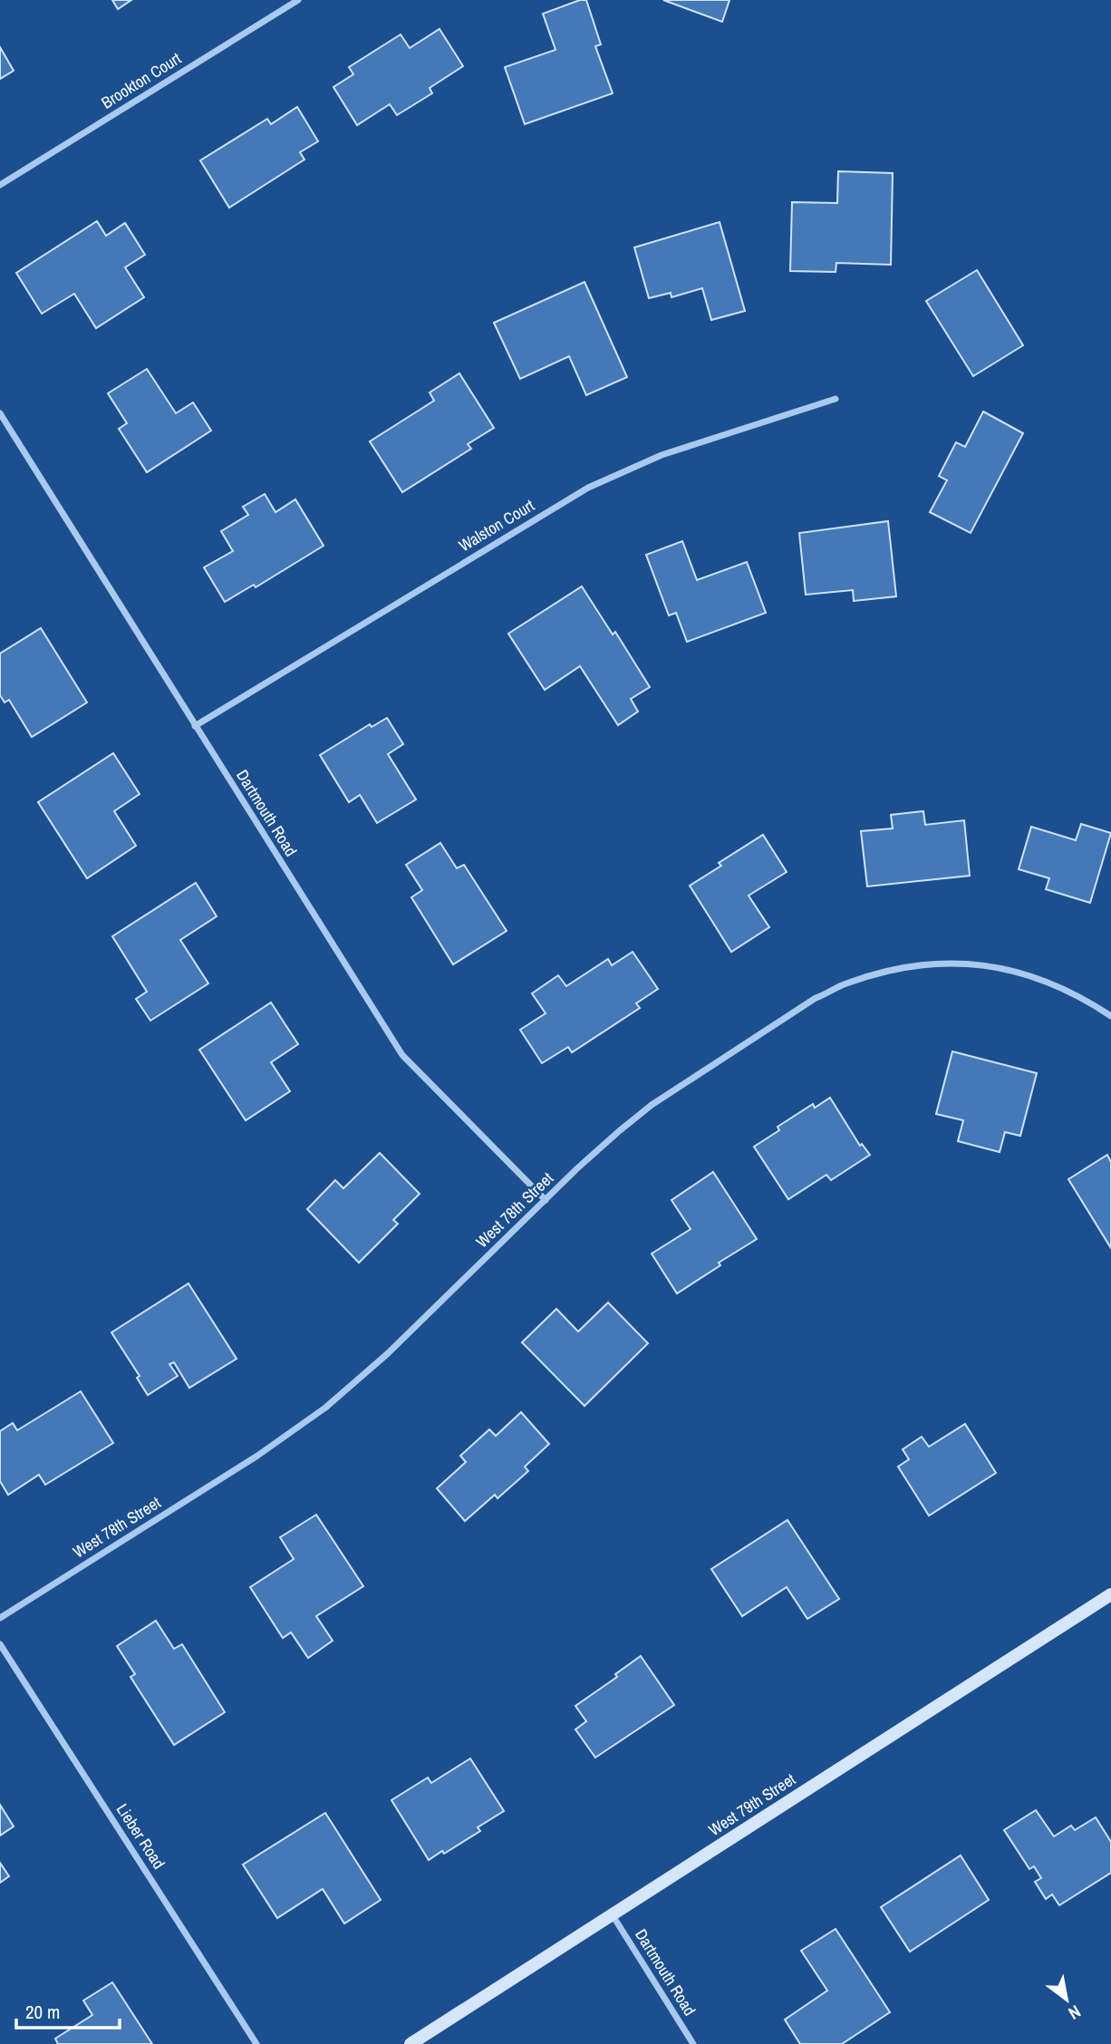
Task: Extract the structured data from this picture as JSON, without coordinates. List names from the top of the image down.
{
  "streets": {
    "main road": ["West 79th Street"],
    "street": [
      "Brookton Court",
      "Walston Court",
      "Dartmouth Road",
      "West 78th Street",
      "Lieber Road"
    ]
  },
  "crossings": [
    ["Walston Court", "Dartmouth Road"],
    ["Dartmouth Road", "West 78th Street"],
    ["Dartmouth Road", "West 79th Street"]
  ],
  "scale_bar": "20 m",
  "north": "bottom right"
}
